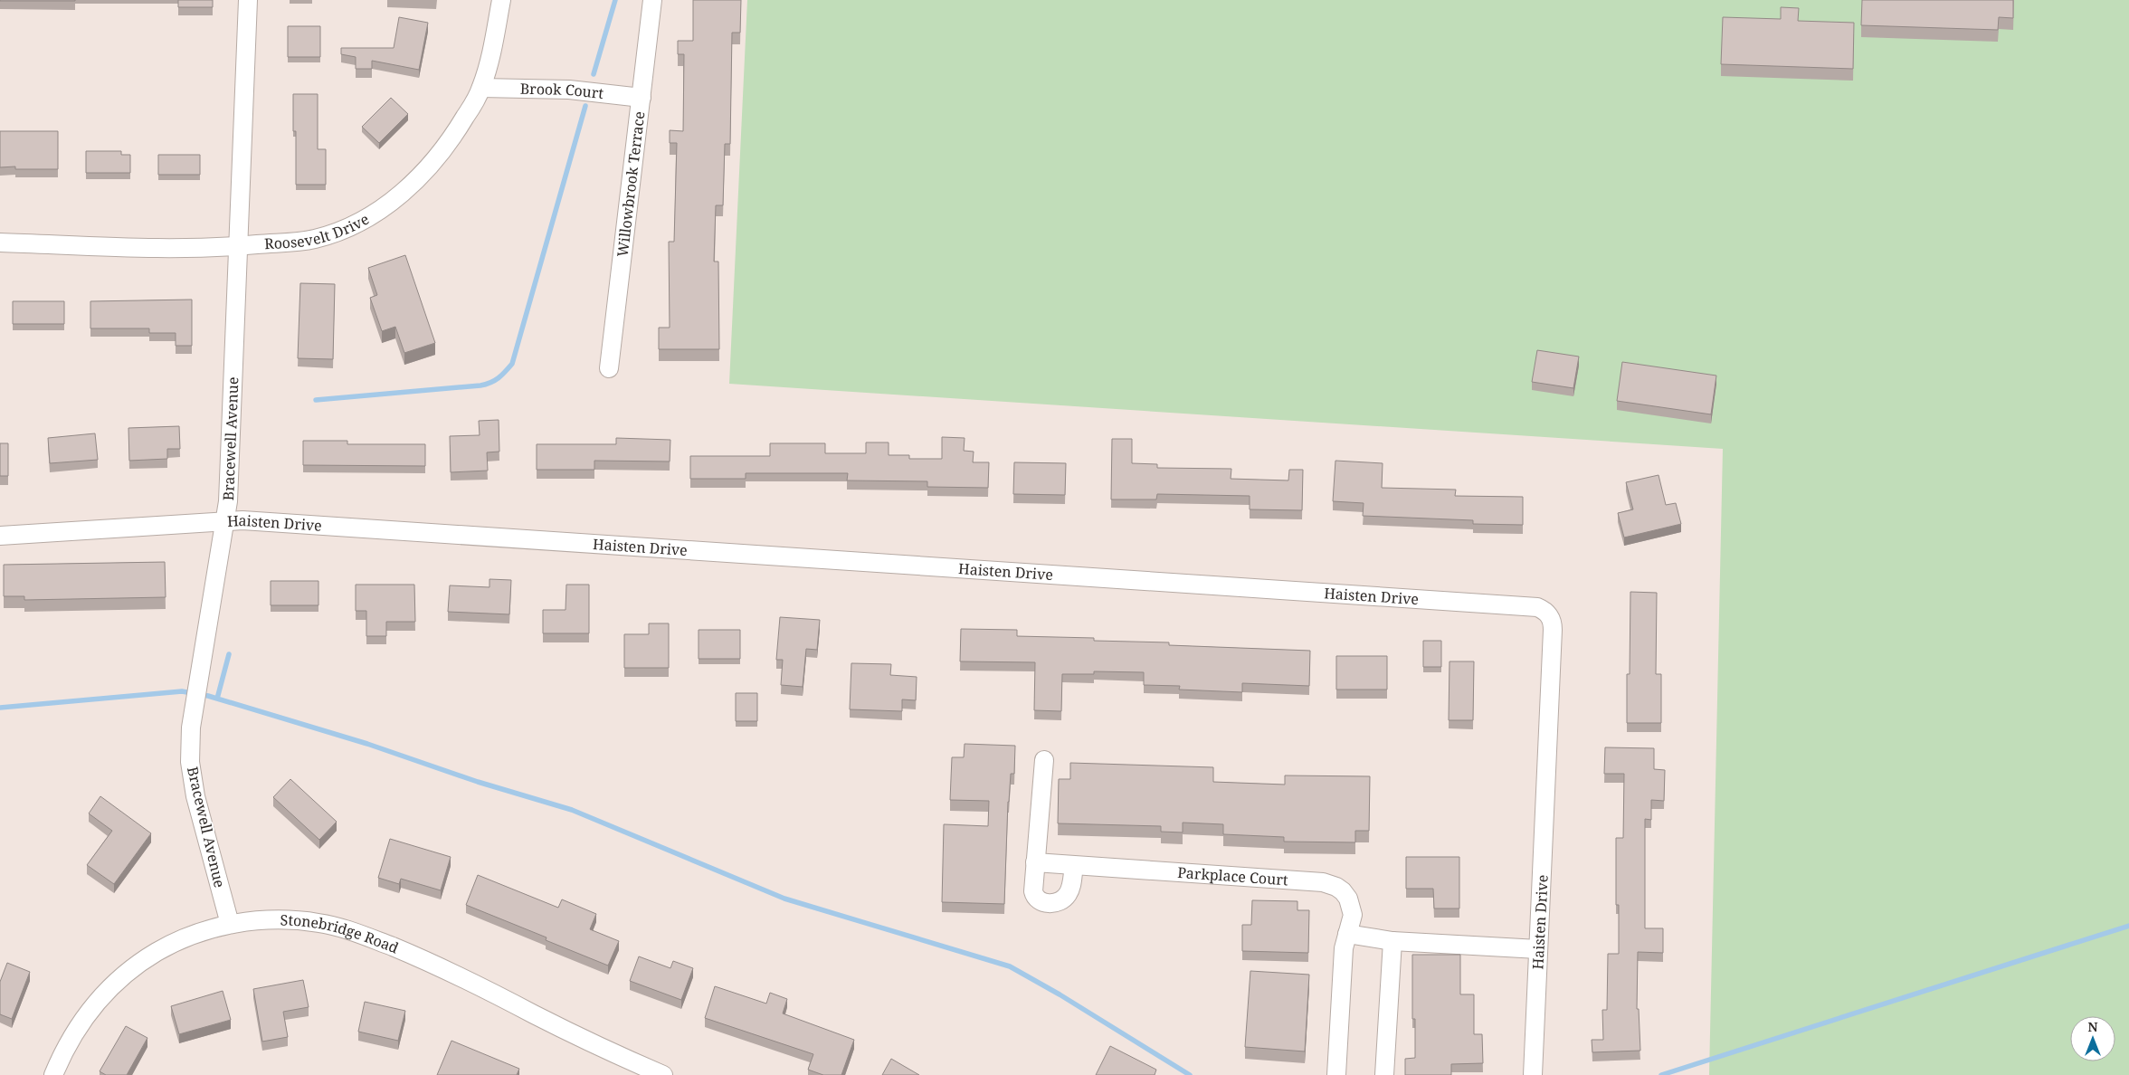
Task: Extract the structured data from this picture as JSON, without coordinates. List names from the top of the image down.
{
  "streets": {
    "street": [
      "Brook Court",
      "Willowbrook Terrace",
      "Roosevelt Drive",
      "Bracewell Avenue",
      "Haisten Drive",
      "Parkplace Court",
      "Stonebridge Road"
    ]
  },
  "crossings": [
    ["Brook Court", "Willowbrook Terrace"],
    ["Brook Court", "Roosevelt Drive"],
    ["Roosevelt Drive", "Bracewell Avenue"],
    ["Bracewell Avenue", "Haisten Drive"],
    ["Bracewell Avenue", "Stonebridge Road"]
  ],
  "north": "top"
}
